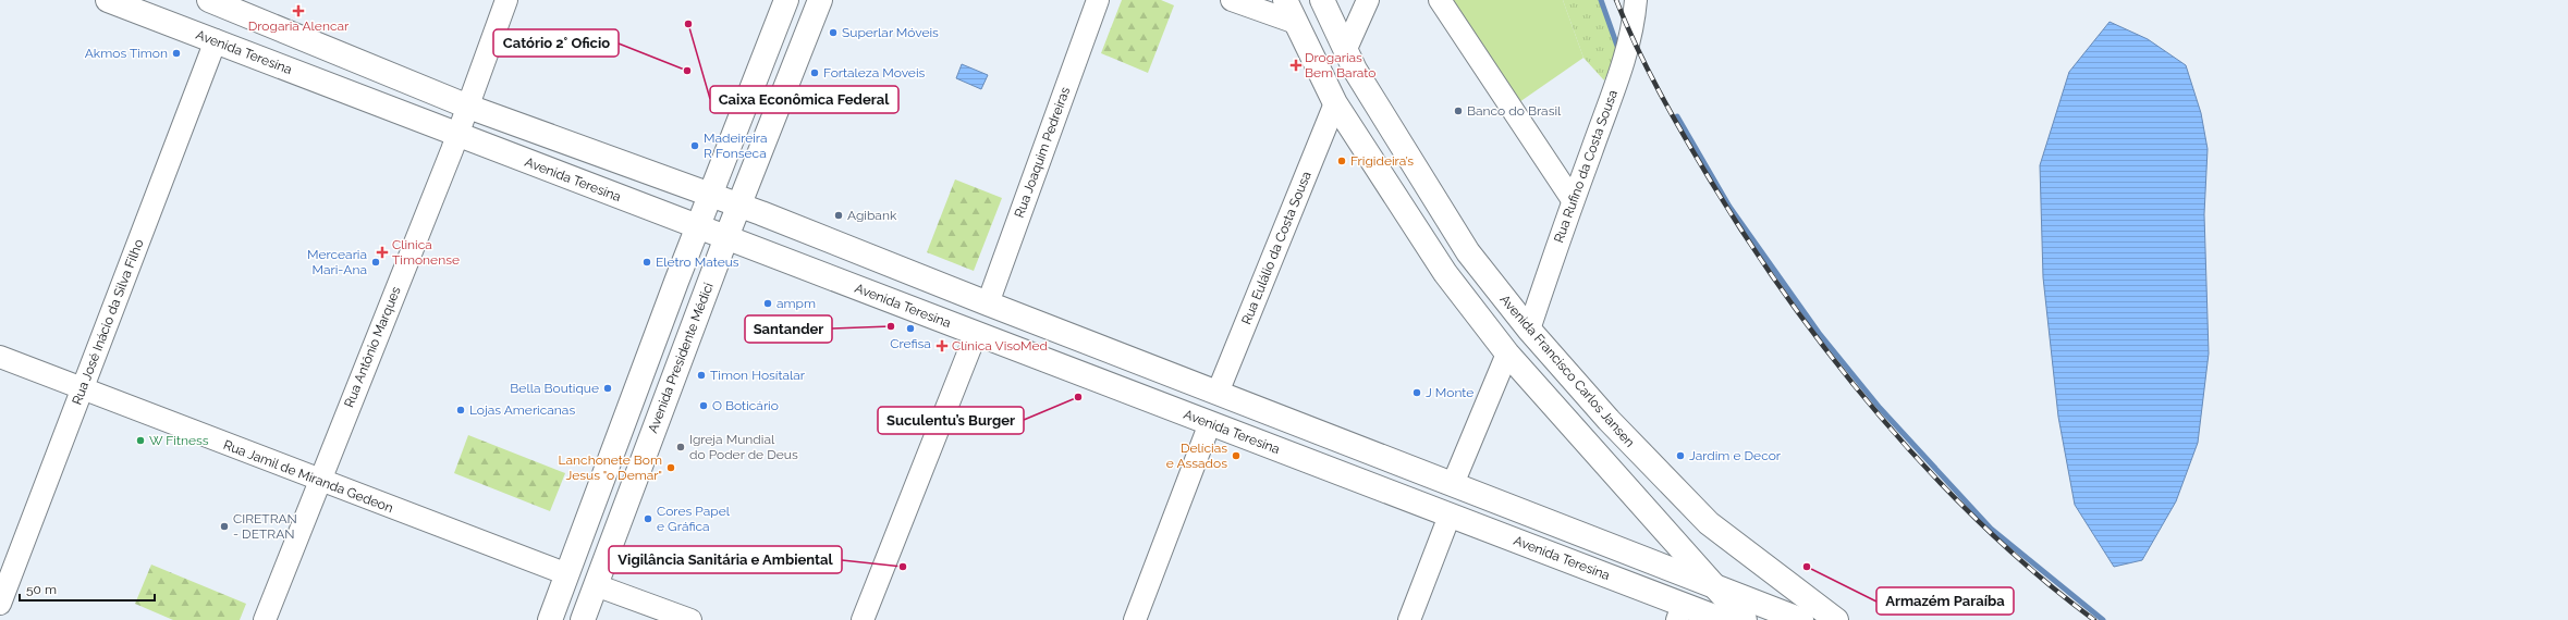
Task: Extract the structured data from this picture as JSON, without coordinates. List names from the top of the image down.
{
  "streets": {
    "main road": ["Avenida Teresina", "Avenida Presidente Médici", "Avenida Francisco Carlos Jansen"],
    "street": [
      "Rua Joaquim Pedreiras",
      "Rua Rufino da Costa Sousa",
      "Rua Eulálio da Costa Sousa",
      "Rua José Inácio da Silva Filho",
      "Rua Antônio Marques",
      "Rua Jamil de Miranda Gedeon"
    ]
  },
  "crossings": [
    ["Avenida Teresina", "Rua José Inácio da Silva Filho"],
    ["Avenida Teresina", "Rua Antônio Marques"],
    ["Avenida Teresina", "Avenida Presidente Médici"],
    ["Rua Rufino da Costa Sousa", "Avenida Francisco Carlos Jansen"],
    ["Rua José Inácio da Silva Filho", "Rua Jamil de Miranda Gedeon"],
    ["Rua Antônio Marques", "Rua Jamil de Miranda Gedeon"]
  ],
  "places": {
    "health": [
      "Drogaria Alencar",
      "Drogarias Bem Barato",
      "Clinica Timonense",
      "Clínica VisoMed"
    ],
    "other": [
      "Caixa Econômica Federal",
      "Superlar Móveis",
      "Akmos Timon",
      "Catório 2° Oficio",
      "Fortaleza Moveis",
      "Banco do Brasil",
      "Madeireira R Fonseca",
      "Frigideira’s",
      "Agibank",
      "Mercearia Mari-Ana",
      "Eletro Mateus",
      "ampm",
      "Santander",
      "Crefisa",
      "Timon Hosítalar",
      "Bella Boutique",
      "J Monte",
      "Suculentu’s Burger",
      "O Boticário",
      "Lojas Americanas",
      "W Fitness",
      "Igreja Mundial do Poder de Deus",
      "Delícias e Assados",
      "Jardim e Decor",
      "Lanchonete Bom Jesus \"o Demar\"",
      "Cores Papel e Gráfica",
      "CIRETRAN - DETRAN",
      "Vigilância Sanitária e Ambiental",
      "Armazém Paraíba"
    ]
  },
  "scale_bar": "50 m"
}
